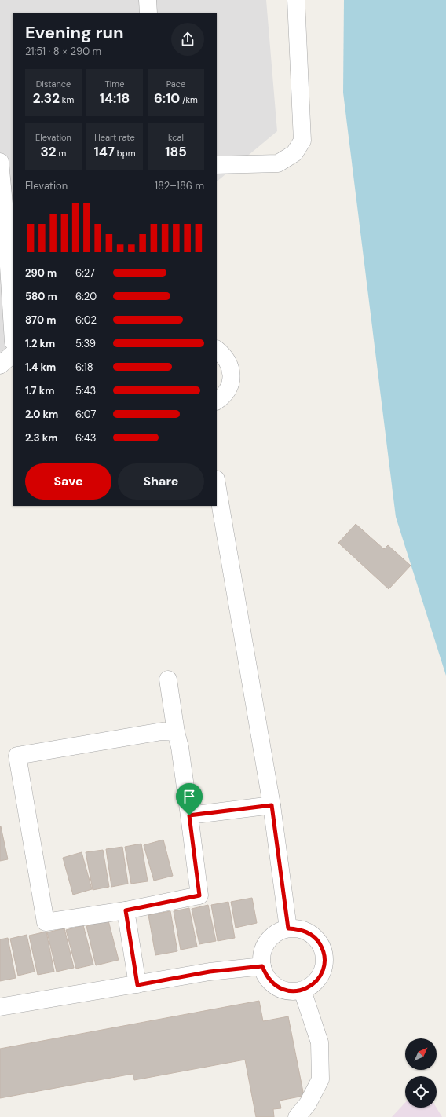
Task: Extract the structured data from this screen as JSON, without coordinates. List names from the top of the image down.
{
  "north": "top right",
  "page": {
    "heading": ["Evening run", "21:51 · 8 × 290 m"],
    "stats": [
      ["Distance", "2.32 km"],
      ["Time", "14:18"],
      ["Pace", "6:10 /km"],
      ["Elevation", "32 m"],
      ["Heart rate", "147 bpm"],
      ["kcal", "185"]
    ],
    "chart": ["Elevation", "182–186 m"],
    "list": [
      {
        "name": "290 m",
        "note": "6:27"
      },
      {
        "name": "580 m",
        "note": "6:20"
      },
      {
        "name": "870 m",
        "note": "6:02"
      },
      {
        "name": "1.2 km",
        "note": "5:39"
      },
      {
        "name": "1.4 km",
        "note": "6:18"
      },
      {
        "name": "1.7 km",
        "note": "5:43"
      },
      {
        "name": "2.0 km",
        "note": "6:07"
      },
      {
        "name": "2.3 km",
        "note": "6:43"
      }
    ],
    "buttons": ["Save", "Share"]
  }
}
